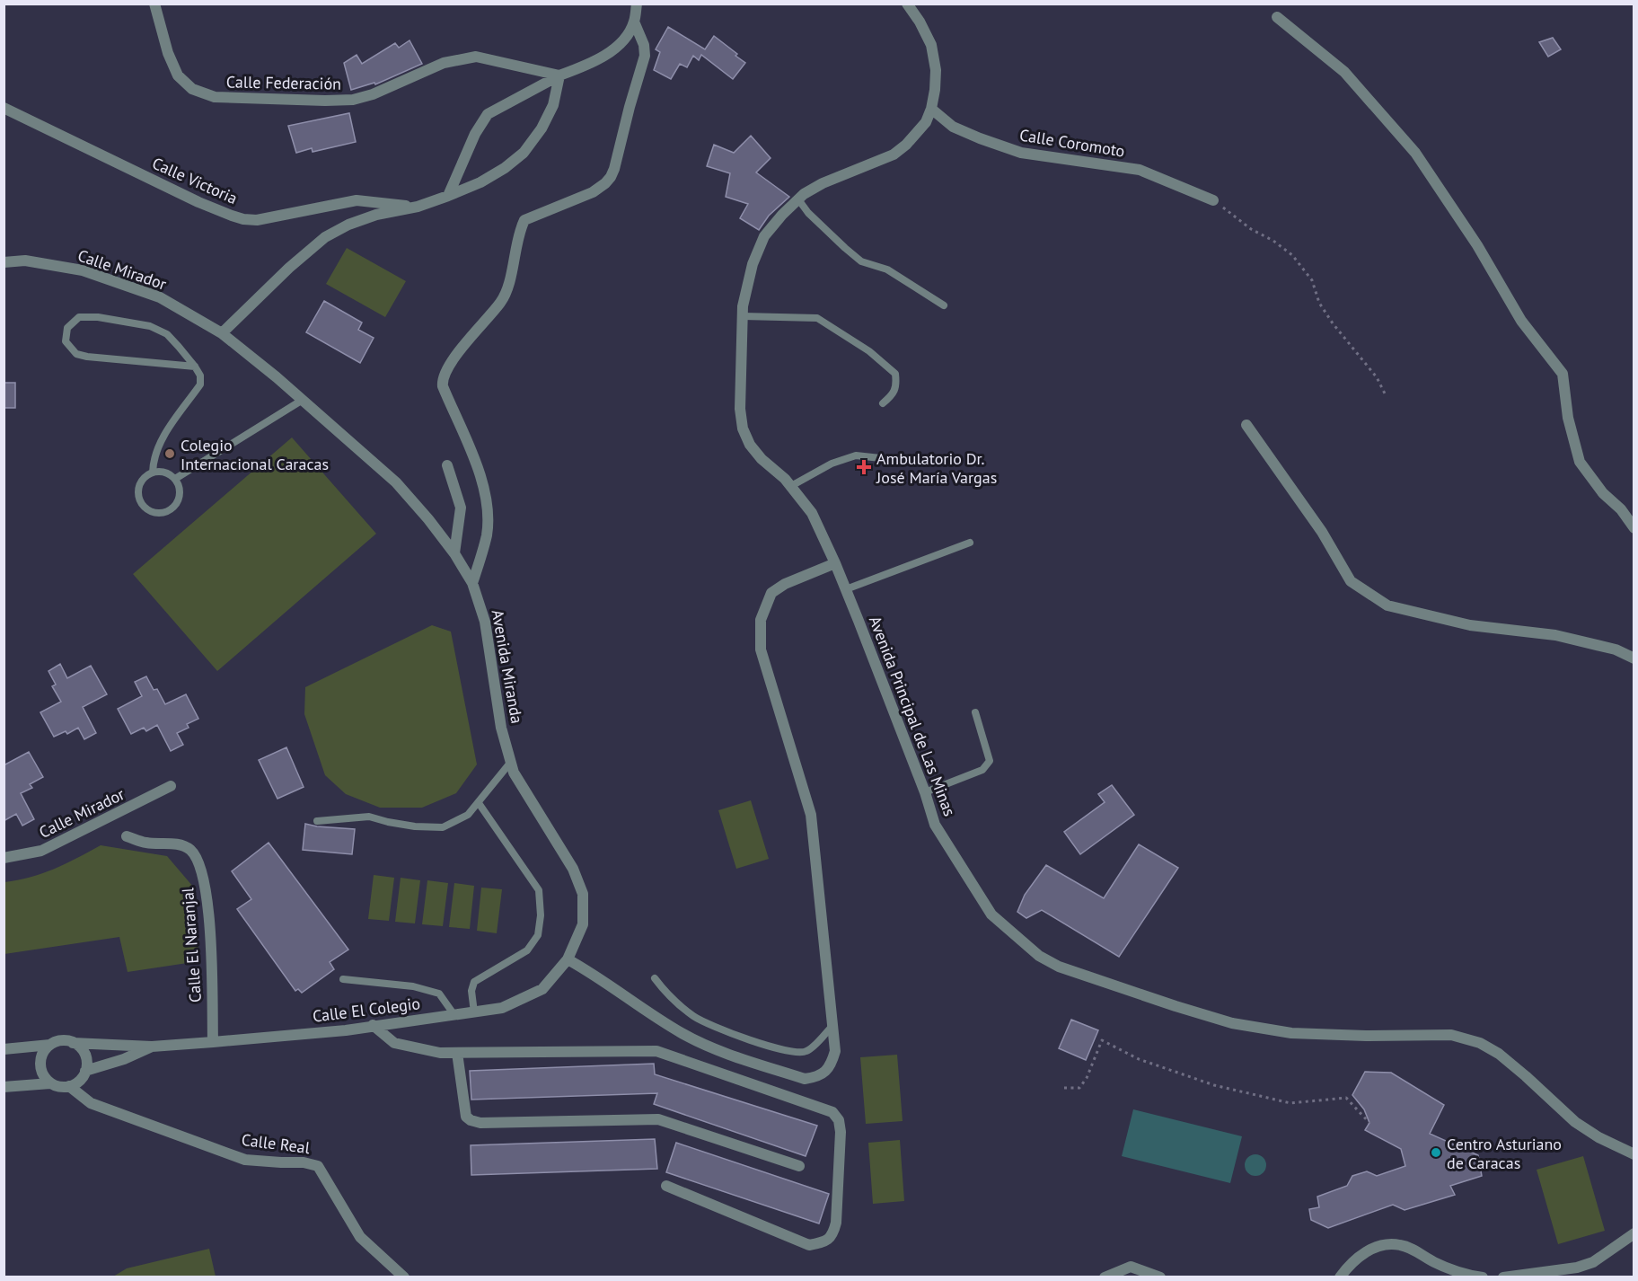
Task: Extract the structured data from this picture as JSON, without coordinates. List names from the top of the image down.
{
  "streets": {
    "street": [
      "Calle Federación",
      "Calle Coromoto",
      "Calle Victoria",
      "Calle Mirador",
      "Avenida Miranda",
      "Avenida Principal de Las Minas",
      "Calle El Naranjal",
      "Calle El Colegio",
      "Calle Real"
    ]
  },
  "crossings": [
    ["Calle Coromoto", "Avenida Principal de Las Minas"],
    ["Calle Mirador", "Avenida Miranda"],
    ["Avenida Miranda", "Calle El Colegio"],
    ["Calle El Naranjal", "Calle El Colegio"],
    ["Calle El Colegio", "Calle Real"]
  ],
  "places": {
    "other": ["Colegio Internacional Caracas", "Centro Asturiano de Caracas"],
    "health": ["Ambulatorio Dr. José María Vargas"]
  }
}
